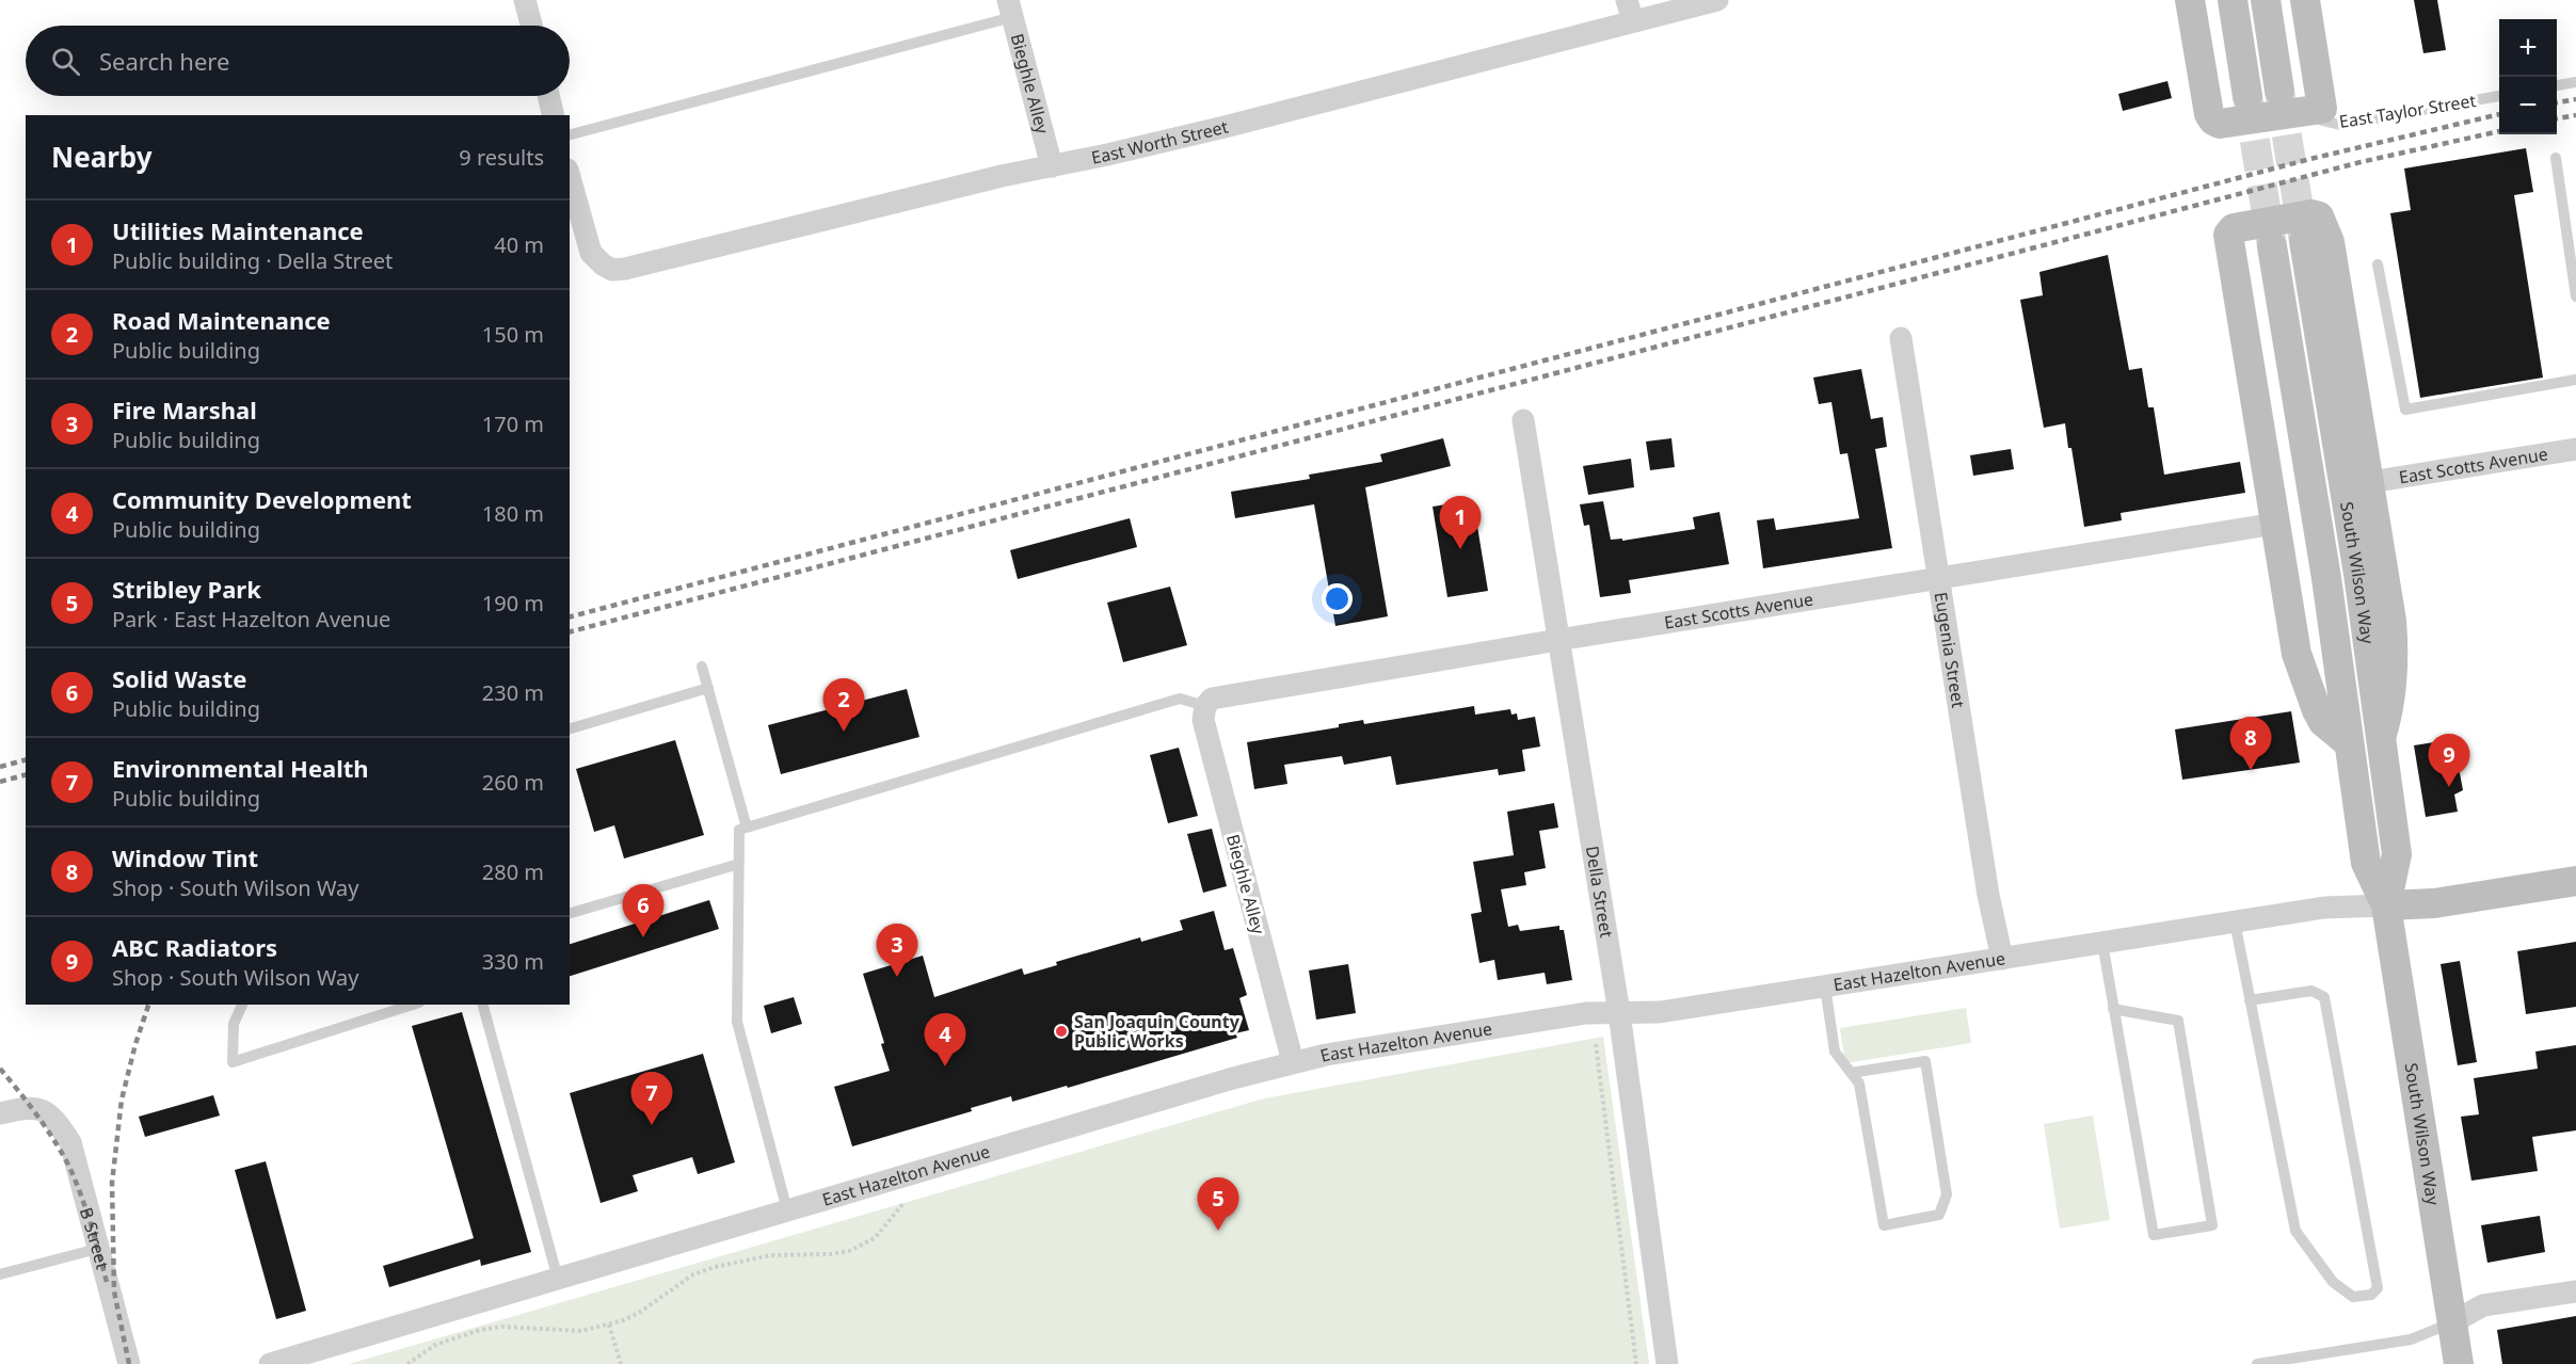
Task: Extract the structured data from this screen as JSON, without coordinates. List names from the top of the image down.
{
  "streets": {
    "main road": ["South Wilson Way", "East Hazelton Avenue"],
    "street": [
      "Bieghle Alley",
      "East Worth Street",
      "East Scotts Avenue",
      "Eugenia Street",
      "Della Street",
      "B Street"
    ],
    "lane": ["East Taylor Street"]
  },
  "crossings": [
    ["Bieghle Alley", "East Worth Street"],
    ["Bieghle Alley", "East Scotts Avenue"],
    ["Bieghle Alley", "East Hazelton Avenue"],
    ["East Scotts Avenue", "Eugenia Street"],
    ["East Scotts Avenue", "Della Street"],
    ["South Wilson Way", "East Hazelton Avenue"],
    ["Eugenia Street", "East Hazelton Avenue"],
    ["Della Street", "East Hazelton Avenue"]
  ],
  "places": ["San Joaquin County Public Works"],
  "page": {
    "map_buttons": ["+", "−"],
    "search": "Search here",
    "heading": ["Nearby", "9 results"],
    "list": [
      {
        "mark": "1",
        "name": "Utilities Maintenance",
        "note": "Public building · Della Street",
        "value": "40 m"
      },
      {
        "mark": "2",
        "name": "Road Maintenance",
        "note": "Public building",
        "value": "150 m"
      },
      {
        "mark": "3",
        "name": "Fire Marshal",
        "note": "Public building",
        "value": "170 m"
      },
      {
        "mark": "4",
        "name": "Community Development",
        "note": "Public building",
        "value": "180 m"
      },
      {
        "mark": "5",
        "name": "Stribley Park",
        "note": "Park · East Hazelton Avenue",
        "value": "190 m"
      },
      {
        "mark": "6",
        "name": "Solid Waste",
        "note": "Public building",
        "value": "230 m"
      },
      {
        "mark": "7",
        "name": "Environmental Health",
        "note": "Public building",
        "value": "260 m"
      },
      {
        "mark": "8",
        "name": "Window Tint",
        "note": "Shop · South Wilson Way",
        "value": "280 m"
      },
      {
        "mark": "9",
        "name": "ABC Radiators",
        "note": "Shop · South Wilson Way",
        "value": "330 m"
      }
    ],
    "pins": [
      "1",
      "2",
      "8",
      "9",
      "6",
      "3",
      "4",
      "7",
      "5"
    ]
  }
}
